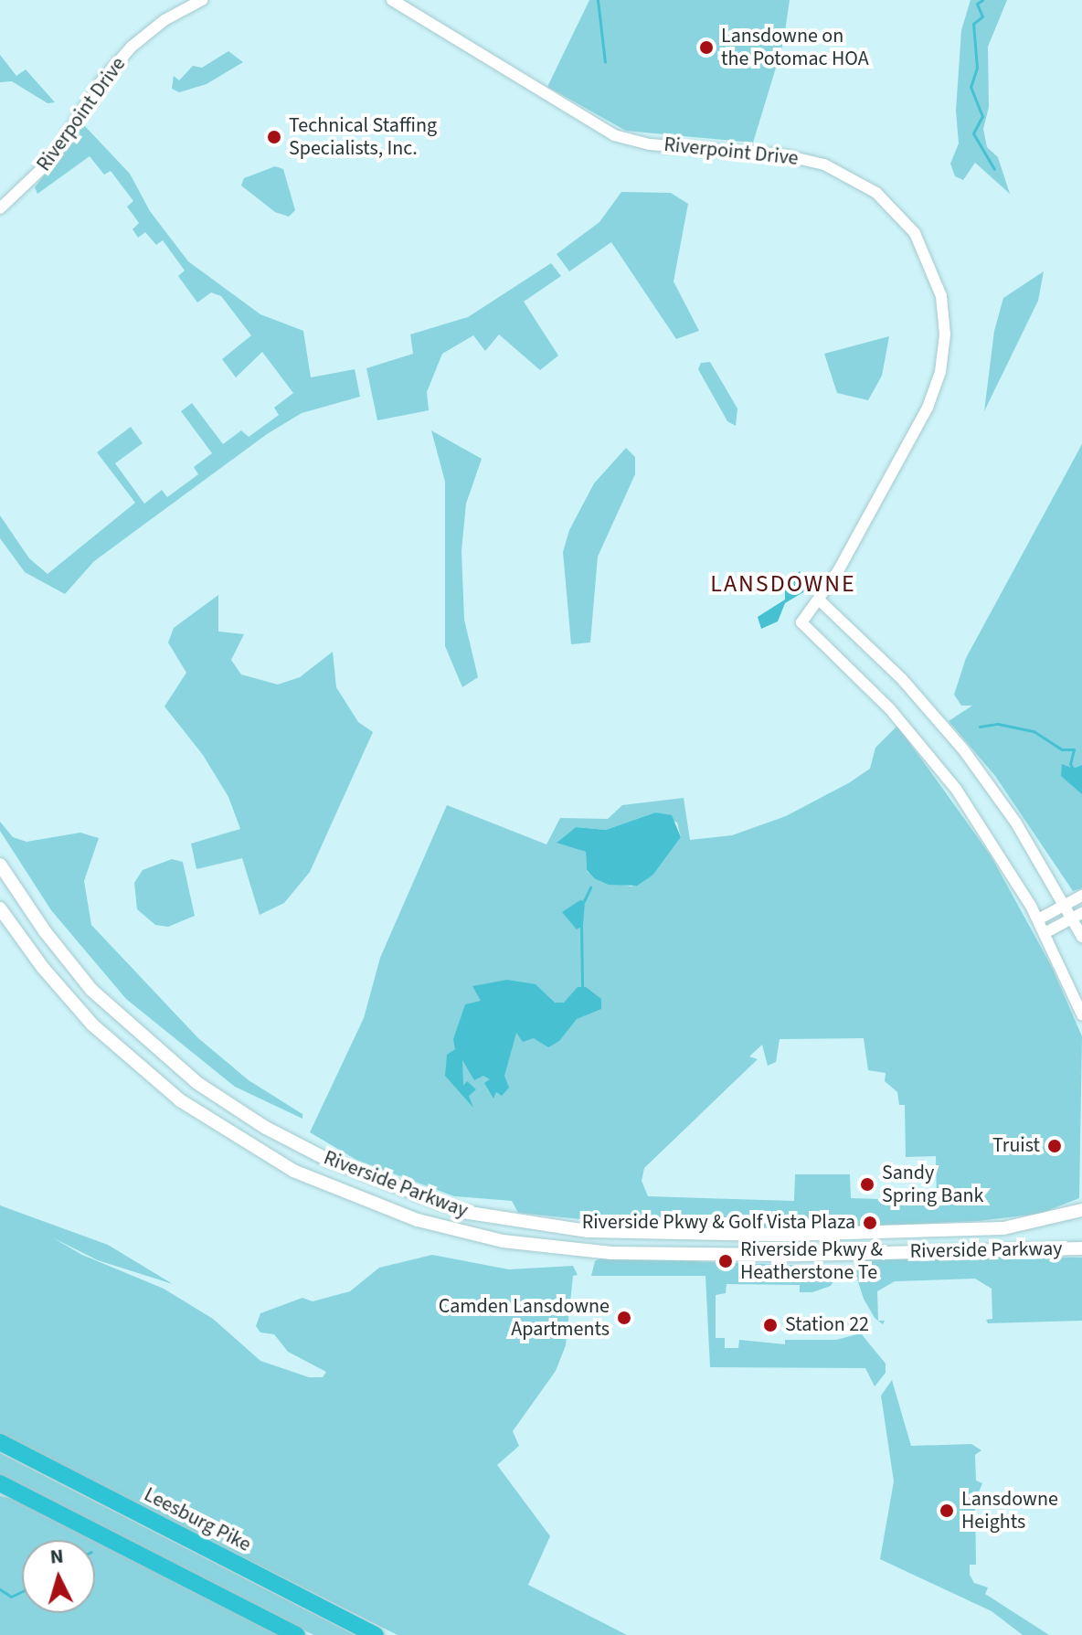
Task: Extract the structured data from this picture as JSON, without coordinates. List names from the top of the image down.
{
  "streets": {
    "highway": ["Leesburg Pike"],
    "main road": ["Riverside Parkway"],
    "street": ["Riverpoint Drive"]
  },
  "districts": ["LANSDOWNE"],
  "places": [
    "Lansdowne on the Potomac HOA",
    "Technical Staffing Specialists, Inc.",
    "Truist",
    "Sandy Spring Bank",
    "Riverside Pkwy & Golf Vista Plaza",
    "Riverside Pkwy & Heatherstone Te",
    "Camden Lansdowne Apartments",
    "Station 22",
    "Lansdowne Heights"
  ],
  "north": "top"
}
